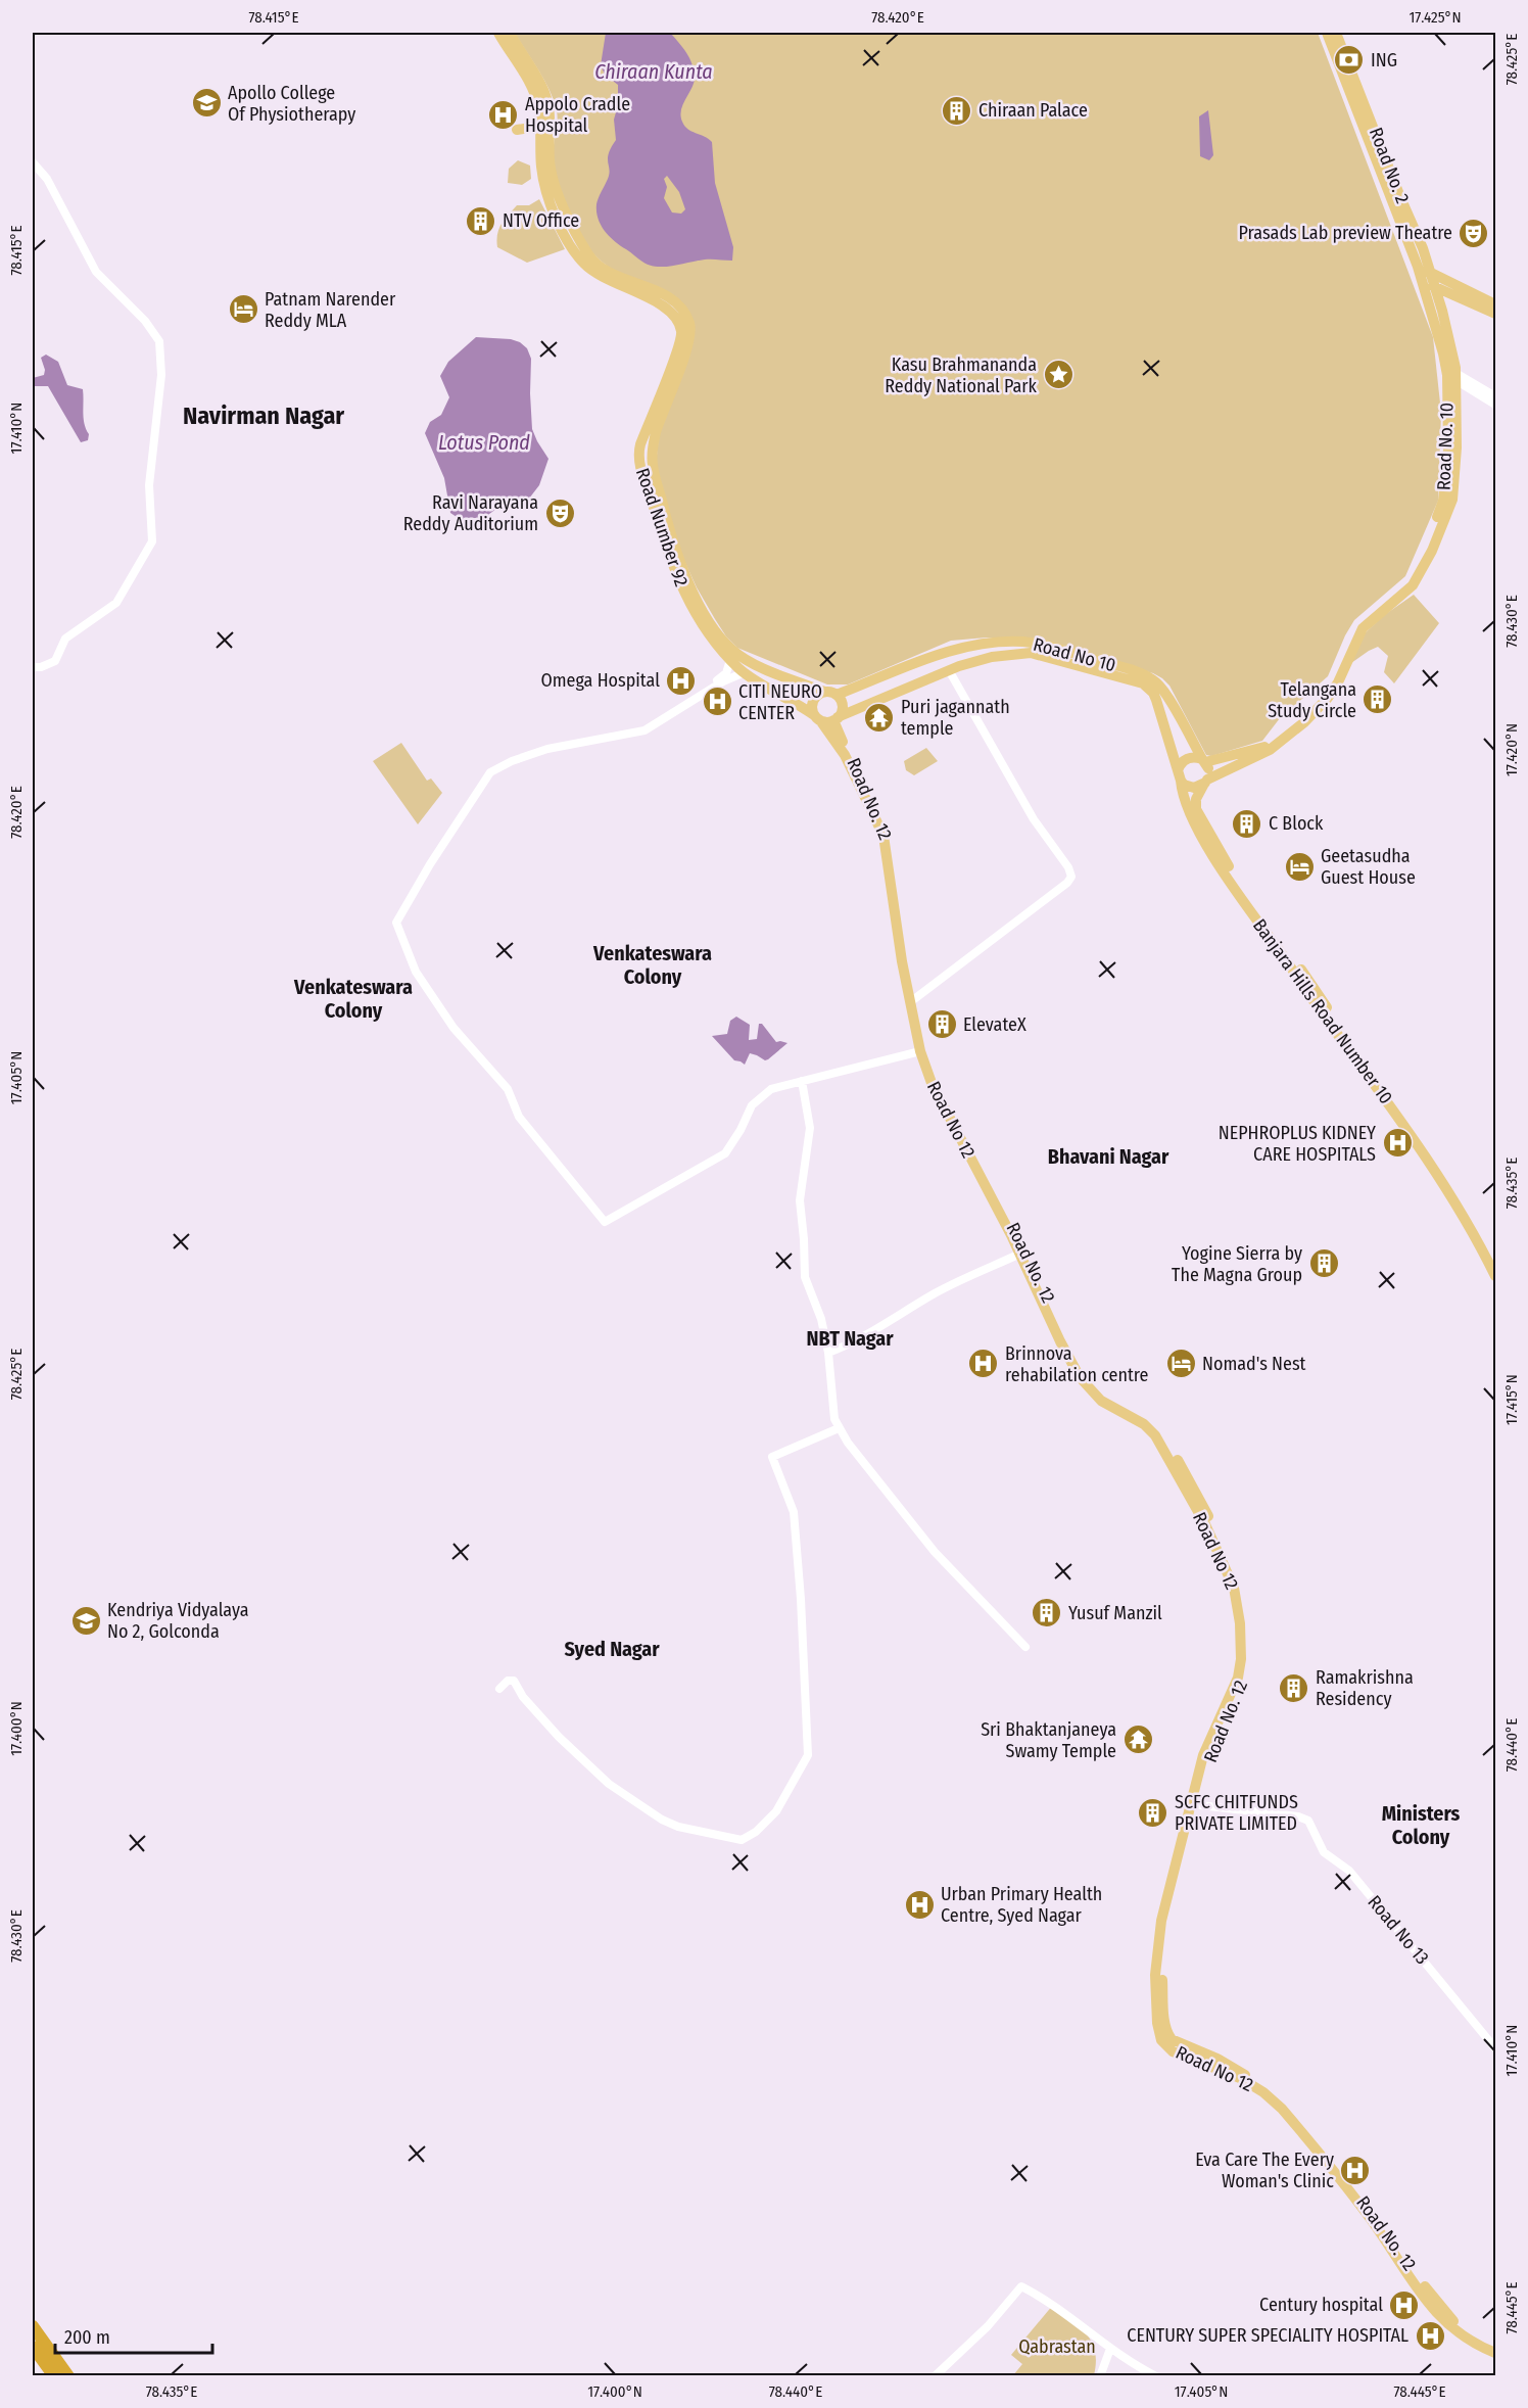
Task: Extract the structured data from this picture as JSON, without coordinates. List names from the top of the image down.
{
  "streets": {
    "main road": [
      "Road No. 2",
      "Road No. 10",
      "Road Number 92",
      "Road No 10",
      "Road No. 12",
      "Banjara Hills Road Number 10",
      "Road No 12"
    ],
    "street": ["Road No 13"]
  },
  "crossings": [
    ["Road No. 2", "Road No. 10"],
    ["Road Number 92", "Road No 10"],
    ["Road Number 92", "Road No. 12"],
    ["Road Number 92", "Road No 12"],
    ["Road No 10", "Road No. 12"],
    ["Road No 10", "Road No 12"],
    ["Road No. 12", "Road No 12"],
    ["Road No. 12", "Road No 13"],
    ["Road No 12", "Road No 13"]
  ],
  "districts": [
    "Navirman Nagar",
    "Venkateswara Colony",
    "Venkateswara Colony",
    "Bhavani Nagar",
    "NBT Nagar",
    "Syed Nagar",
    "Ministers Colony"
  ],
  "water": ["Chiraan Kunta", "Lotus Pond"],
  "parks": ["Qabrastan"],
  "places": {
    "bank": ["ING"],
    "school or university": ["Apollo College Of Physiotherapy", "Kendriya Vidyalaya No 2, Golconda"],
    "building": [
      "Chiraan Palace",
      "NTV Office",
      "Telangana Study Circle",
      "C Block",
      "ElevateX",
      "Yogine Sierra by The Magna Group",
      "Yusuf Manzil",
      "Ramakrishna Residency",
      "SCFC CHITFUNDS PRIVATE LIMITED"
    ],
    "hospital": [
      "Appolo Cradle Hospital",
      "Omega Hospital",
      "CITI NEURO CENTER",
      "NEPHROPLUS KIDNEY CARE HOSPITALS",
      "Brinnova rehabilation centre",
      "Urban Primary Health Centre, Syed Nagar",
      "Eva Care The Every Woman's Clinic",
      "Century hospital",
      "CENTURY SUPER SPECIALITY HOSPITAL"
    ],
    "theatre": ["Prasads Lab preview Theatre", "Ravi Narayana Reddy Auditorium"],
    "hotel": ["Patnam Narender Reddy MLA", "Geetasudha Guest House", "Nomad's Nest"],
    "place": ["Kasu Brahmananda Reddy National Park"],
    "temple": ["Puri jagannath temple", "Sri Bhaktanjaneya Swamy Temple"]
  },
  "scale_bar": "200 m",
  "coordinates": [
    "78.415°E",
    "78.420°E",
    "17.425°N",
    "78.425°E",
    "17.410°N",
    "78.430°E",
    "17.420°N",
    "17.405°N",
    "78.435°E",
    "17.415°N",
    "17.400°N",
    "78.440°E",
    "78.445°E"
  ]
}
